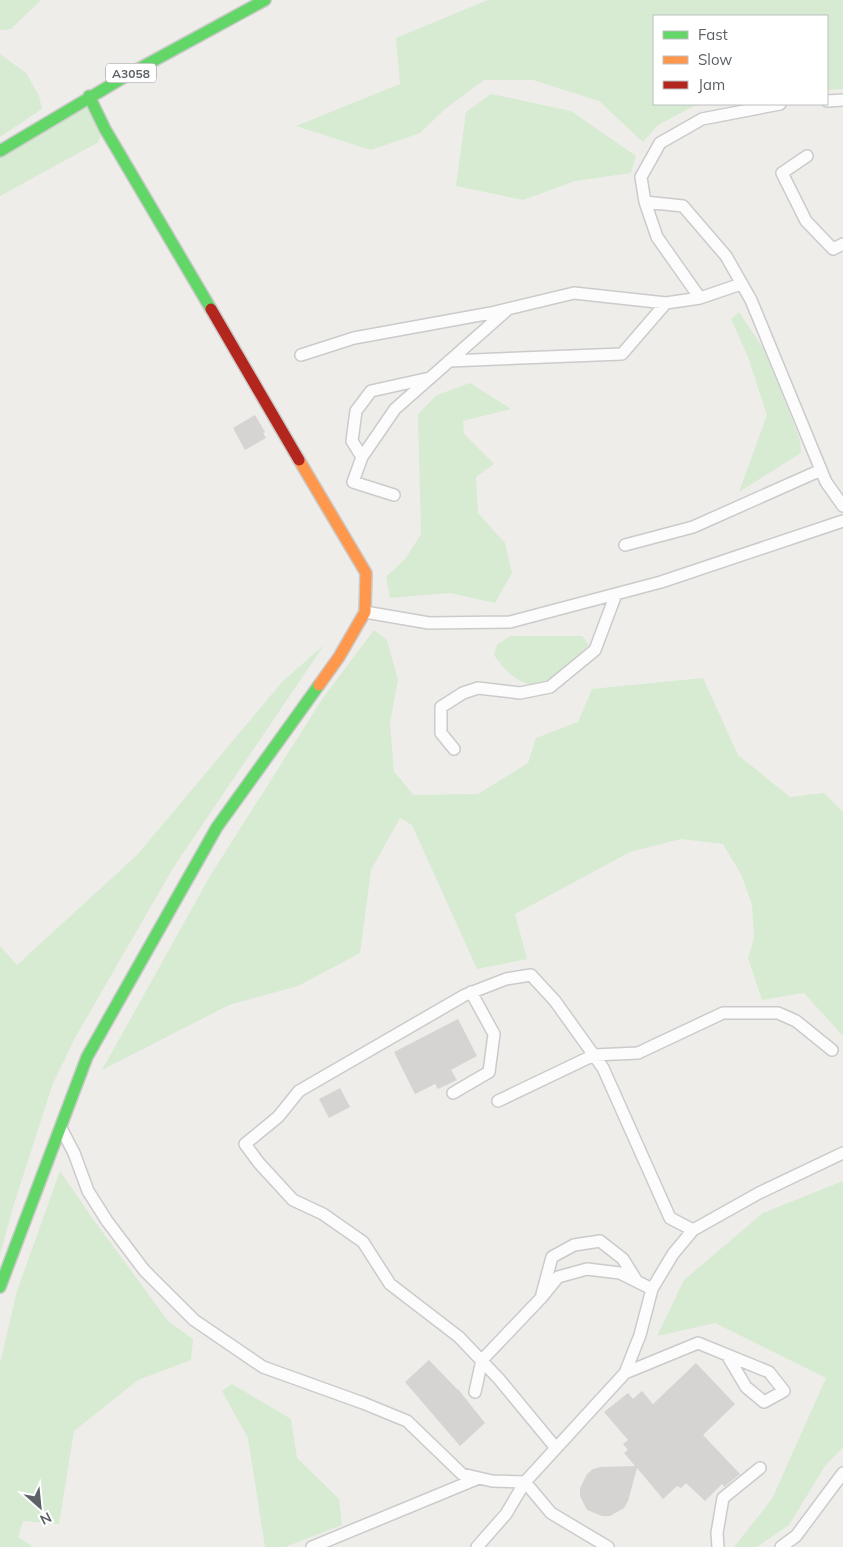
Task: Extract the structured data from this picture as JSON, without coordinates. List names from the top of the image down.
{
  "streets": {
    "street": ["A3058"]
  },
  "legend": ["Fast", "Slow", "Jam"],
  "north": "bottom right"
}
